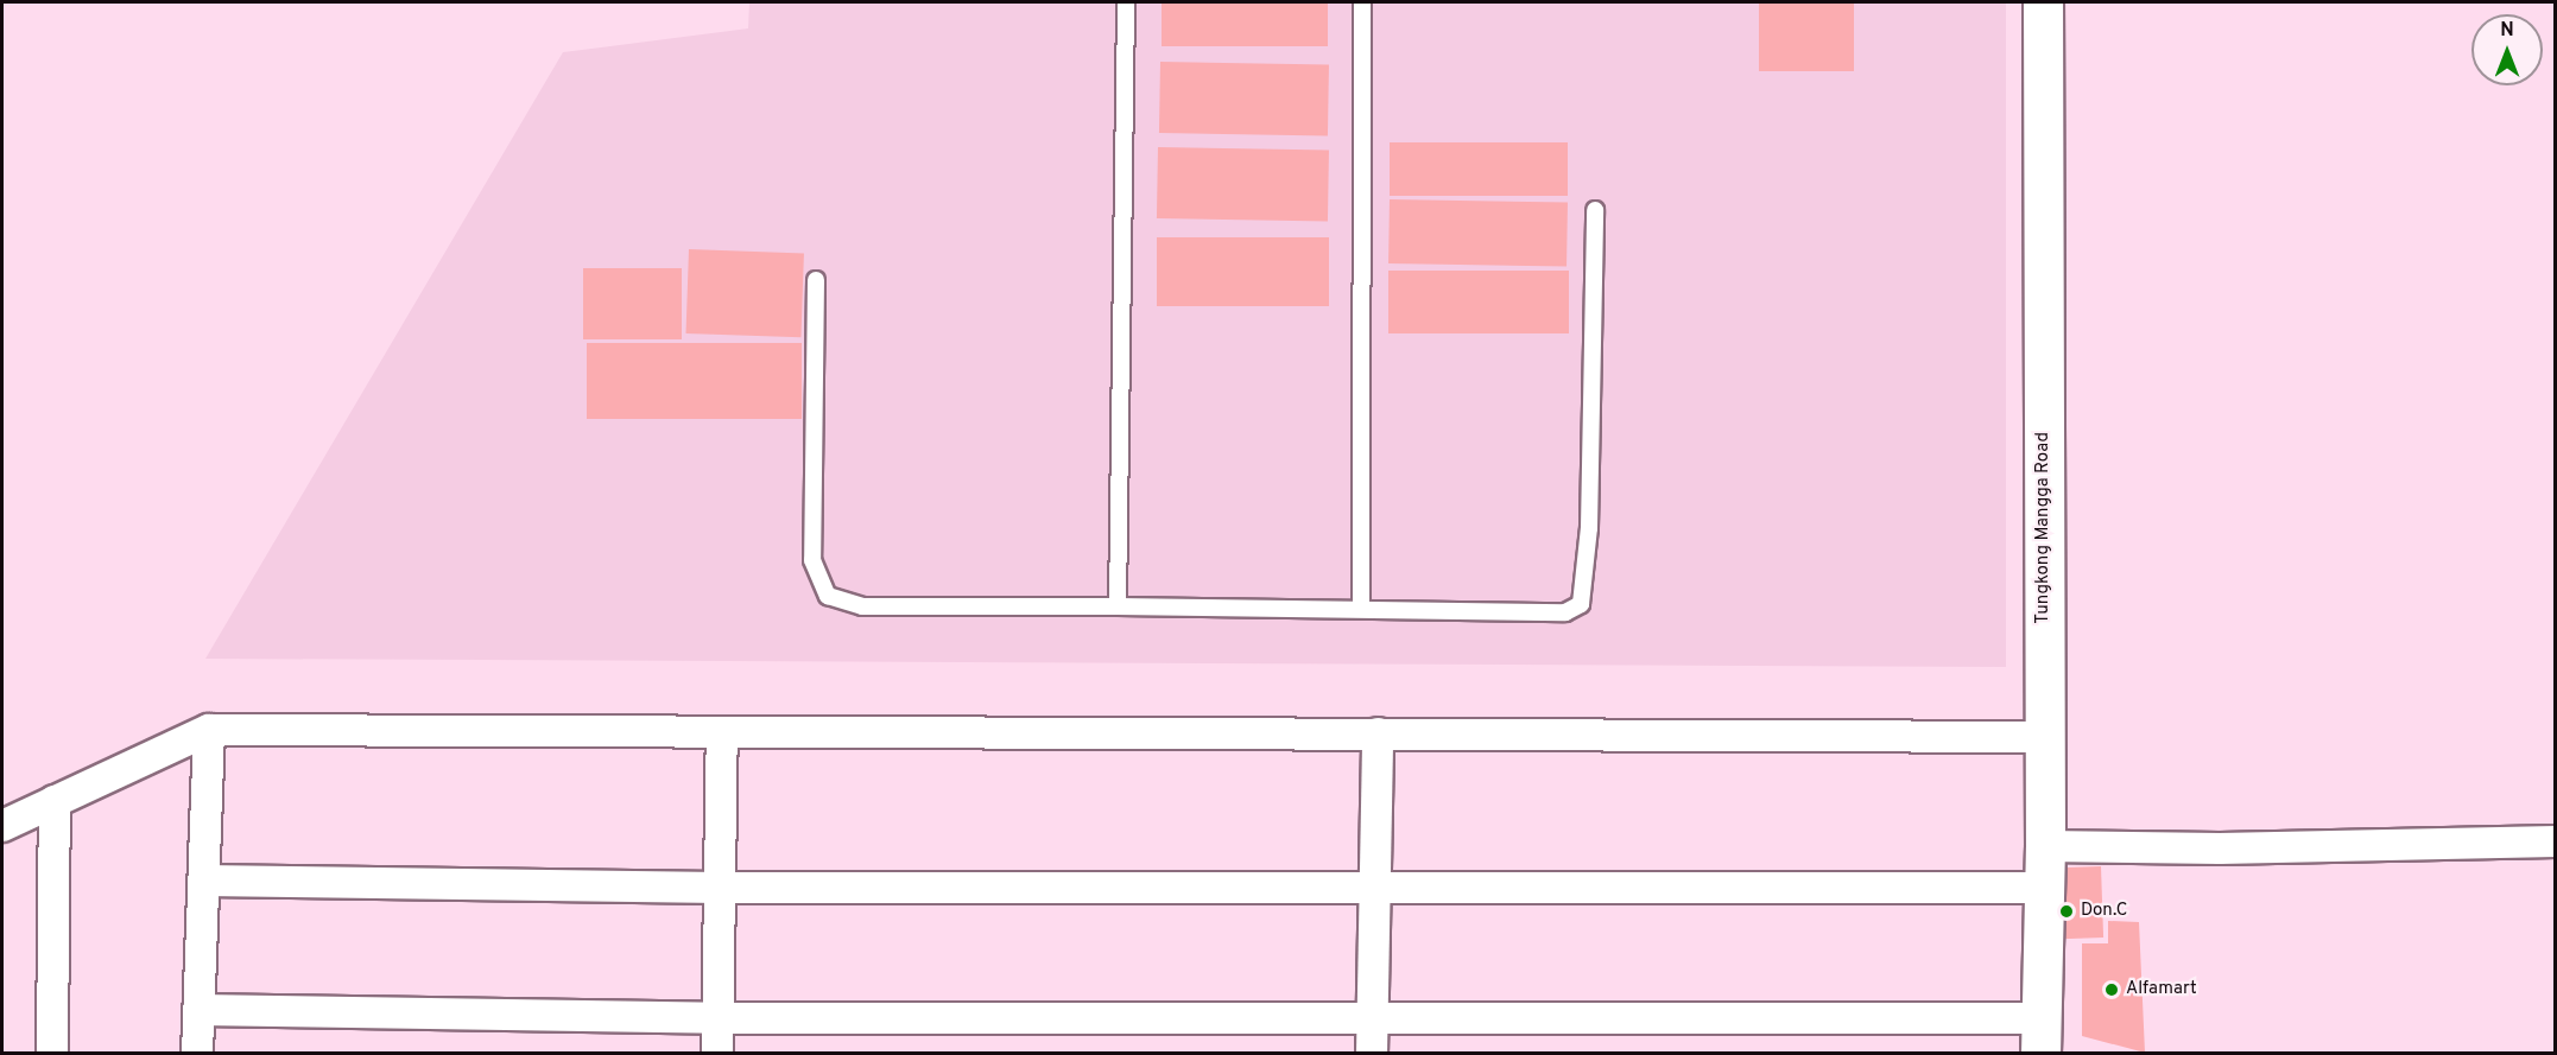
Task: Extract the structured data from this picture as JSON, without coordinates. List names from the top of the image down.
{
  "streets": {
    "street": ["Tungkong Mangga Road"]
  },
  "places": ["Don.C", "Alfamart"],
  "north": "top"
}
